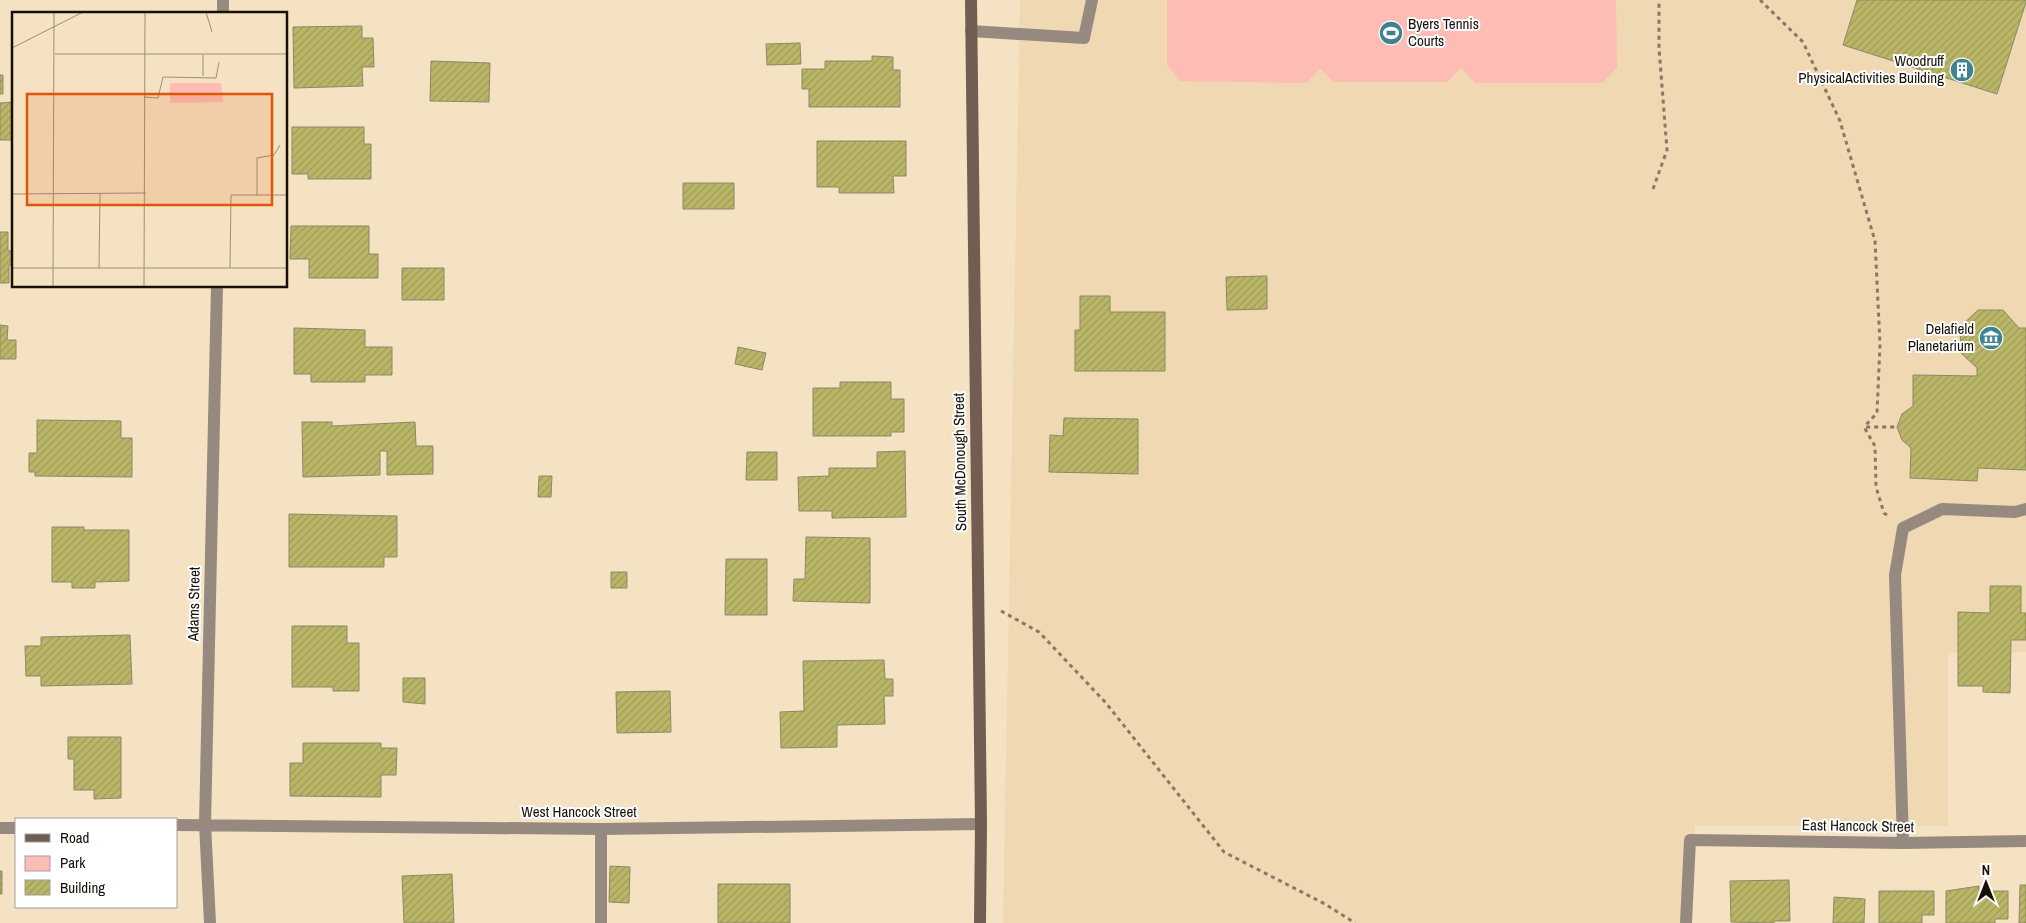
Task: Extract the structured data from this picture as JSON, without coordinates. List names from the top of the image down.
{
  "streets": {
    "street": [
      "South McDonough Street",
      "Adams Street",
      "West Hancock Street",
      "East Hancock Street"
    ]
  },
  "crossings": [
    ["South McDonough Street", "West Hancock Street"],
    ["Adams Street", "West Hancock Street"]
  ],
  "places": {
    "sports": ["Byers Tennis Courts"],
    "building": ["Woodruff PhysicalActivities Building"],
    "museum": ["Delafield Planetarium"]
  },
  "legend": ["Road", "Park", "Building"],
  "north": "top"
}
